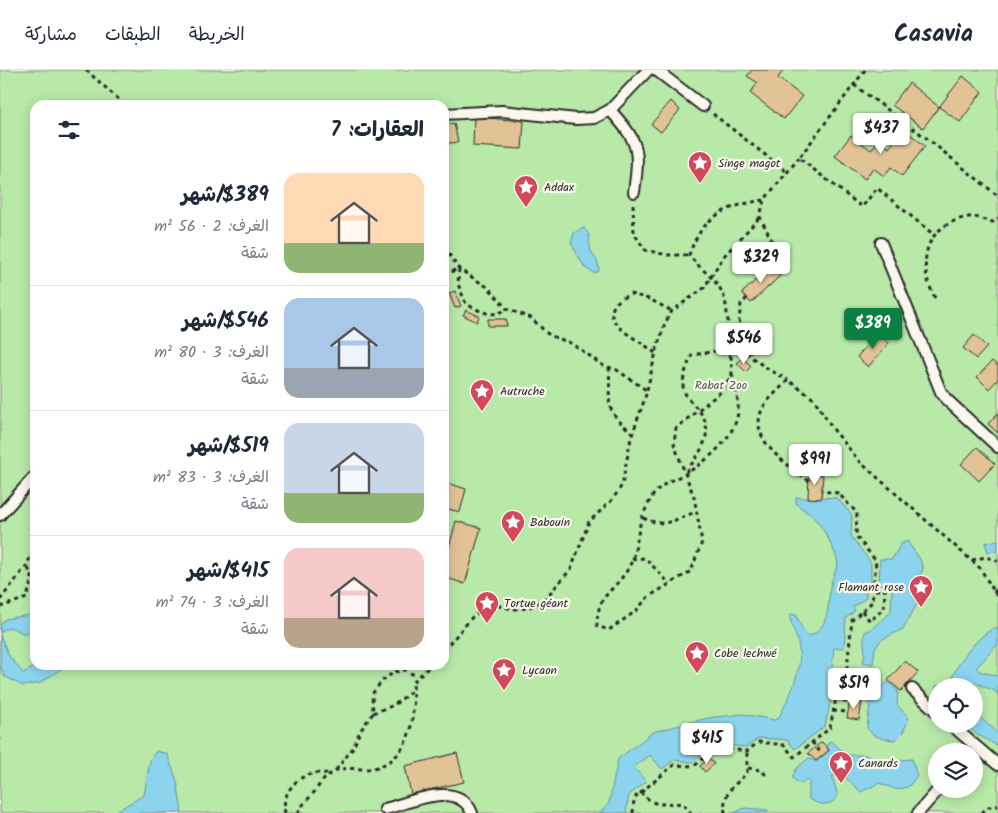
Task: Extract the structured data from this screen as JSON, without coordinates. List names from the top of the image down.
{
  "parks": ["Rabat Zoo"],
  "places": {
    "place": [
      "Singe magot",
      "Addax",
      "Autruche",
      "Babouin",
      "Flamant rose",
      "Tortue géant",
      "Cobe lechwé",
      "Lycaon",
      "Canards"
    ]
  },
  "page": {
    "header": "Casavia",
    "nav": ["الخريطة", "الطبقات", "مشاركة"],
    "heading": "العقارات: 7",
    "price": [
      "$437",
      "$329",
      "$389",
      "$546",
      "$991",
      "$519",
      "$415"
    ],
    "list": [
      {
        "name": "$389/شهر",
        "note": "الغرف: 2 · 56 m² · شقة"
      },
      {
        "name": "$546/شهر",
        "note": "الغرف: 3 · 80 m² · شقة"
      },
      {
        "name": "$519/شهر",
        "note": "الغرف: 3 · 83 m² · شقة"
      },
      {
        "name": "$415/شهر",
        "note": "الغرف: 3 · 74 m² · شقة"
      }
    ]
  }
}
